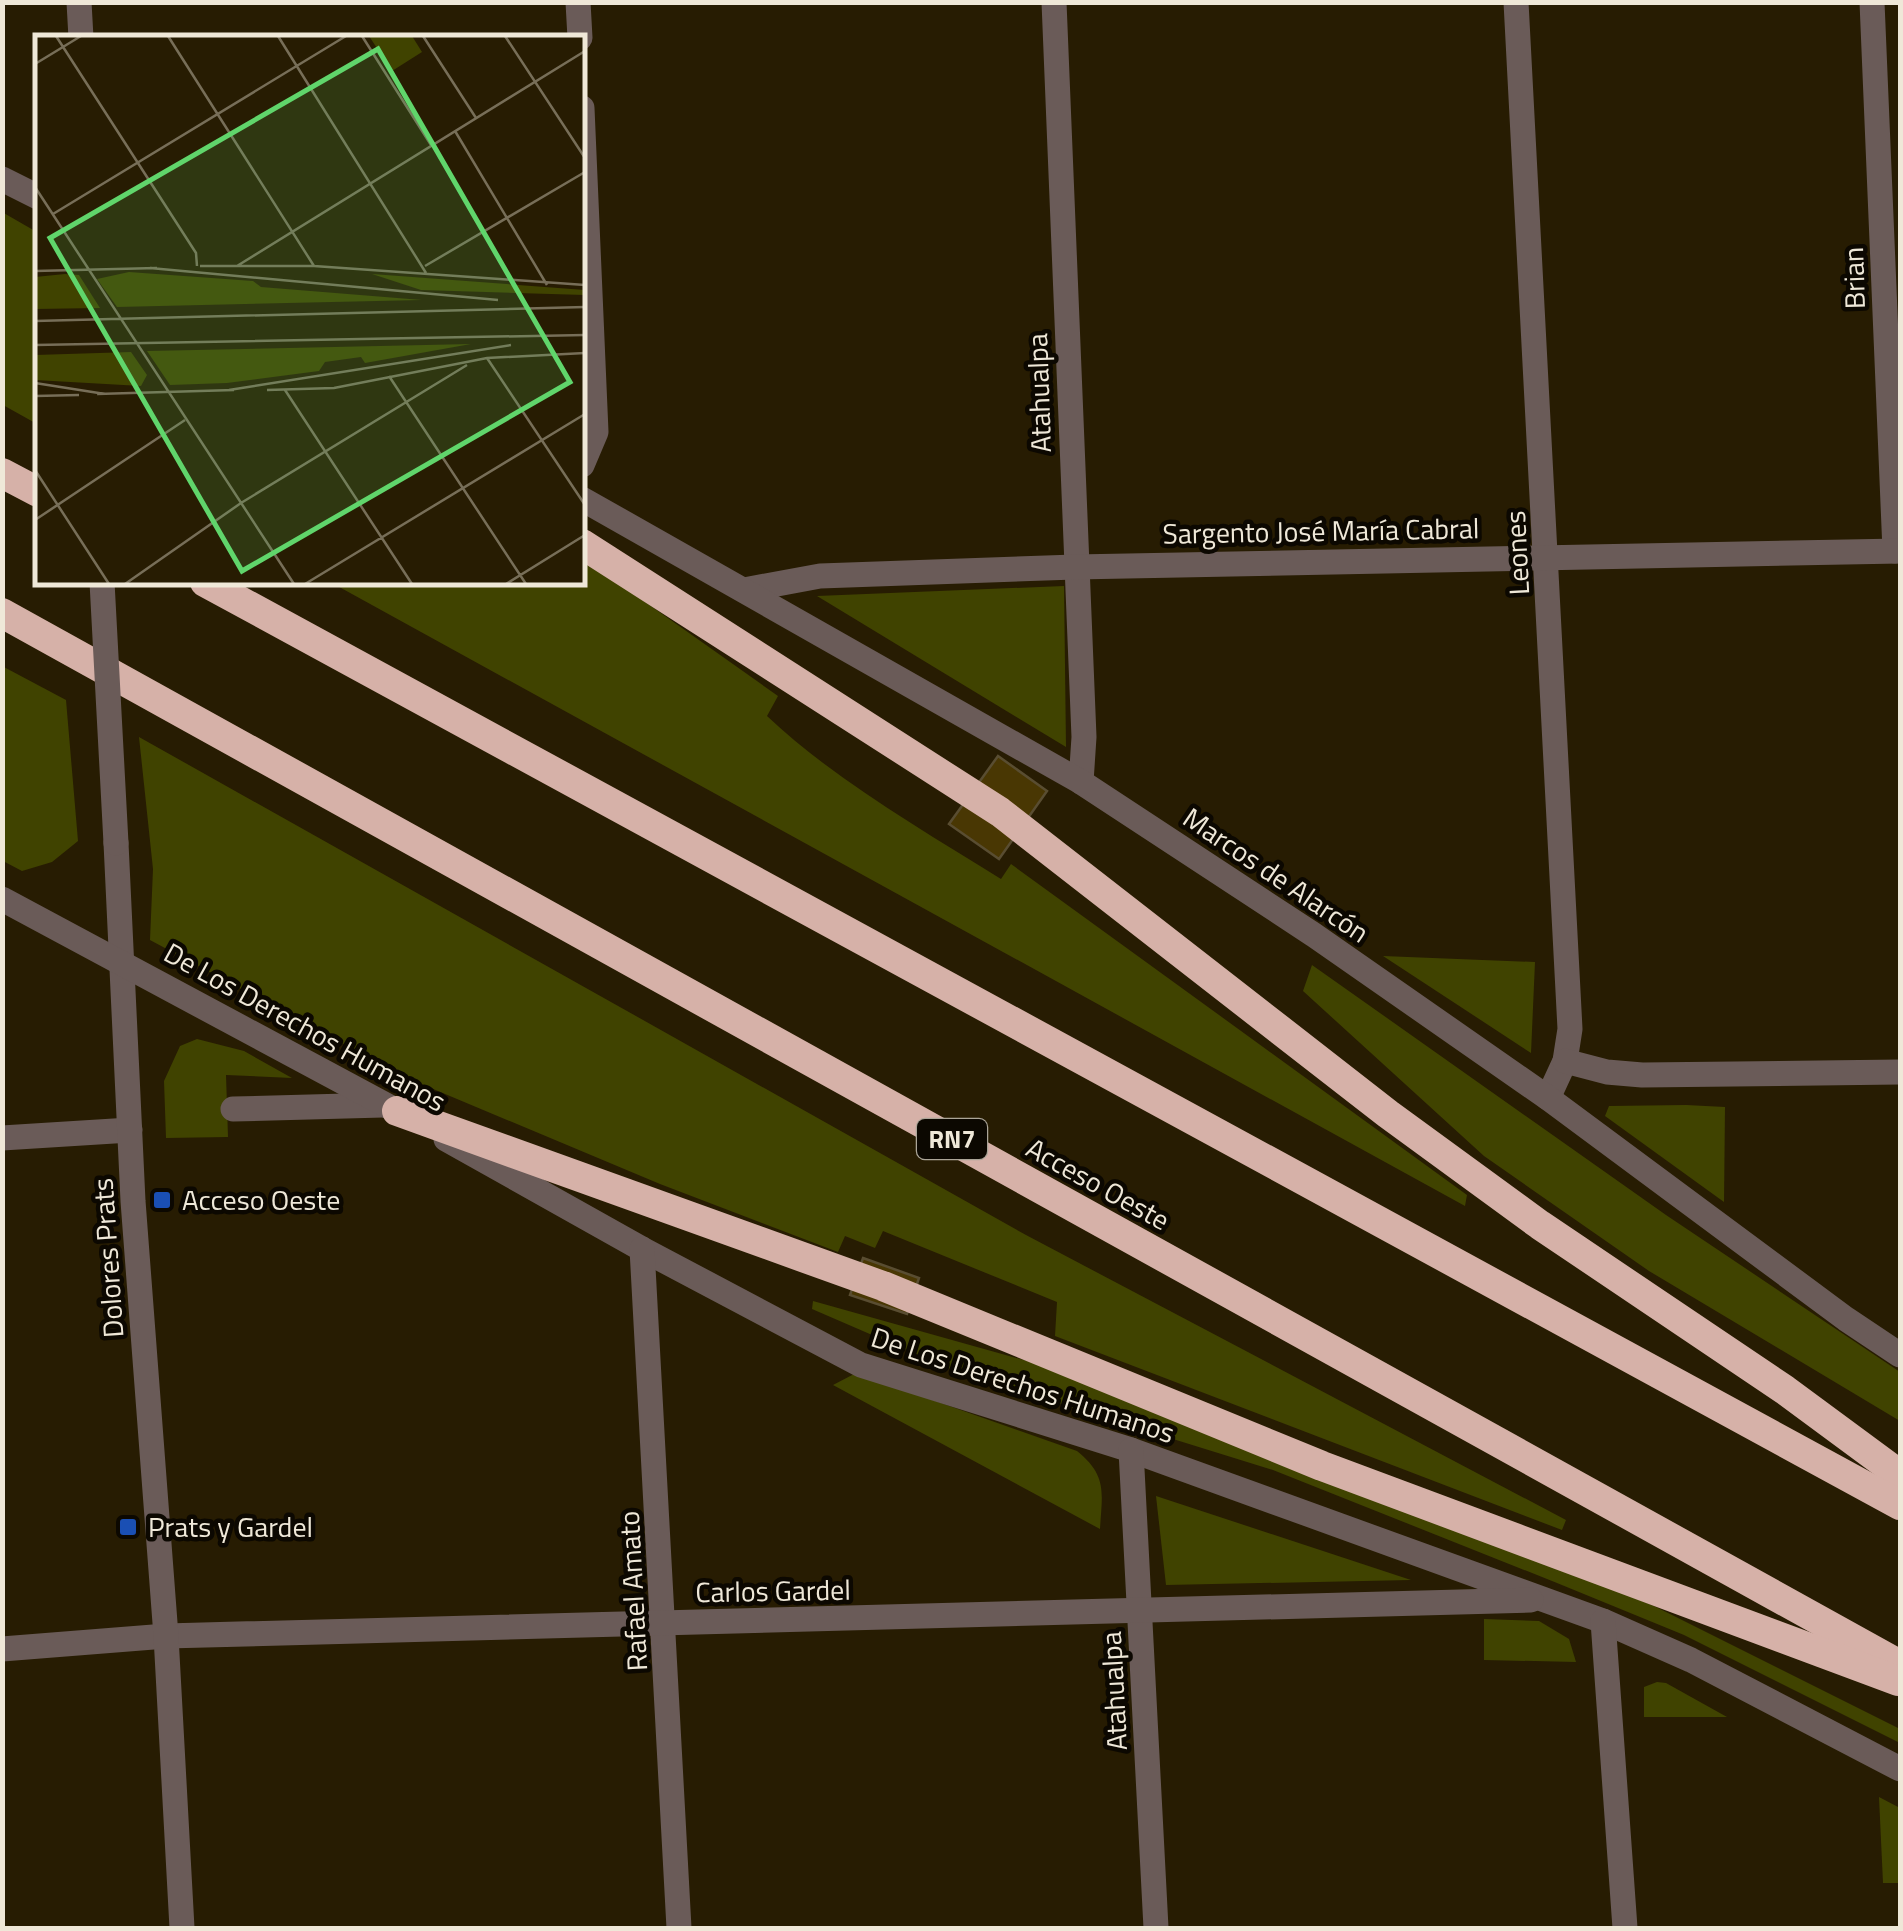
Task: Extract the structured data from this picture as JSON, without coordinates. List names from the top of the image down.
{
  "streets": {
    "highway": ["RN7", "Acceso Oeste"],
    "street": [
      "Brian",
      "Atahualpa",
      "Sargento José María Cabral",
      "Leones",
      "Marcos de Alarcón",
      "De Los Derechos Humanos",
      "Dolores Prats",
      "Rafael Amato",
      "Carlos Gardel"
    ]
  },
  "crossings": [
    ["Brian", "Sargento José María Cabral"],
    ["Atahualpa", "Sargento José María Cabral"],
    ["Atahualpa", "Marcos de Alarcón"],
    ["Atahualpa", "De Los Derechos Humanos"],
    ["Atahualpa", "Carlos Gardel"],
    ["Sargento José María Cabral", "Leones"],
    ["Sargento José María Cabral", "Marcos de Alarcón"],
    ["Leones", "Marcos de Alarcón"],
    ["De Los Derechos Humanos", "Dolores Prats"],
    ["De Los Derechos Humanos", "Rafael Amato"],
    ["De Los Derechos Humanos", "Carlos Gardel"],
    ["Dolores Prats", "Carlos Gardel"],
    ["Rafael Amato", "Carlos Gardel"]
  ],
  "places": {
    "transit": ["Acceso Oeste", "Prats y Gardel"]
  }
}
